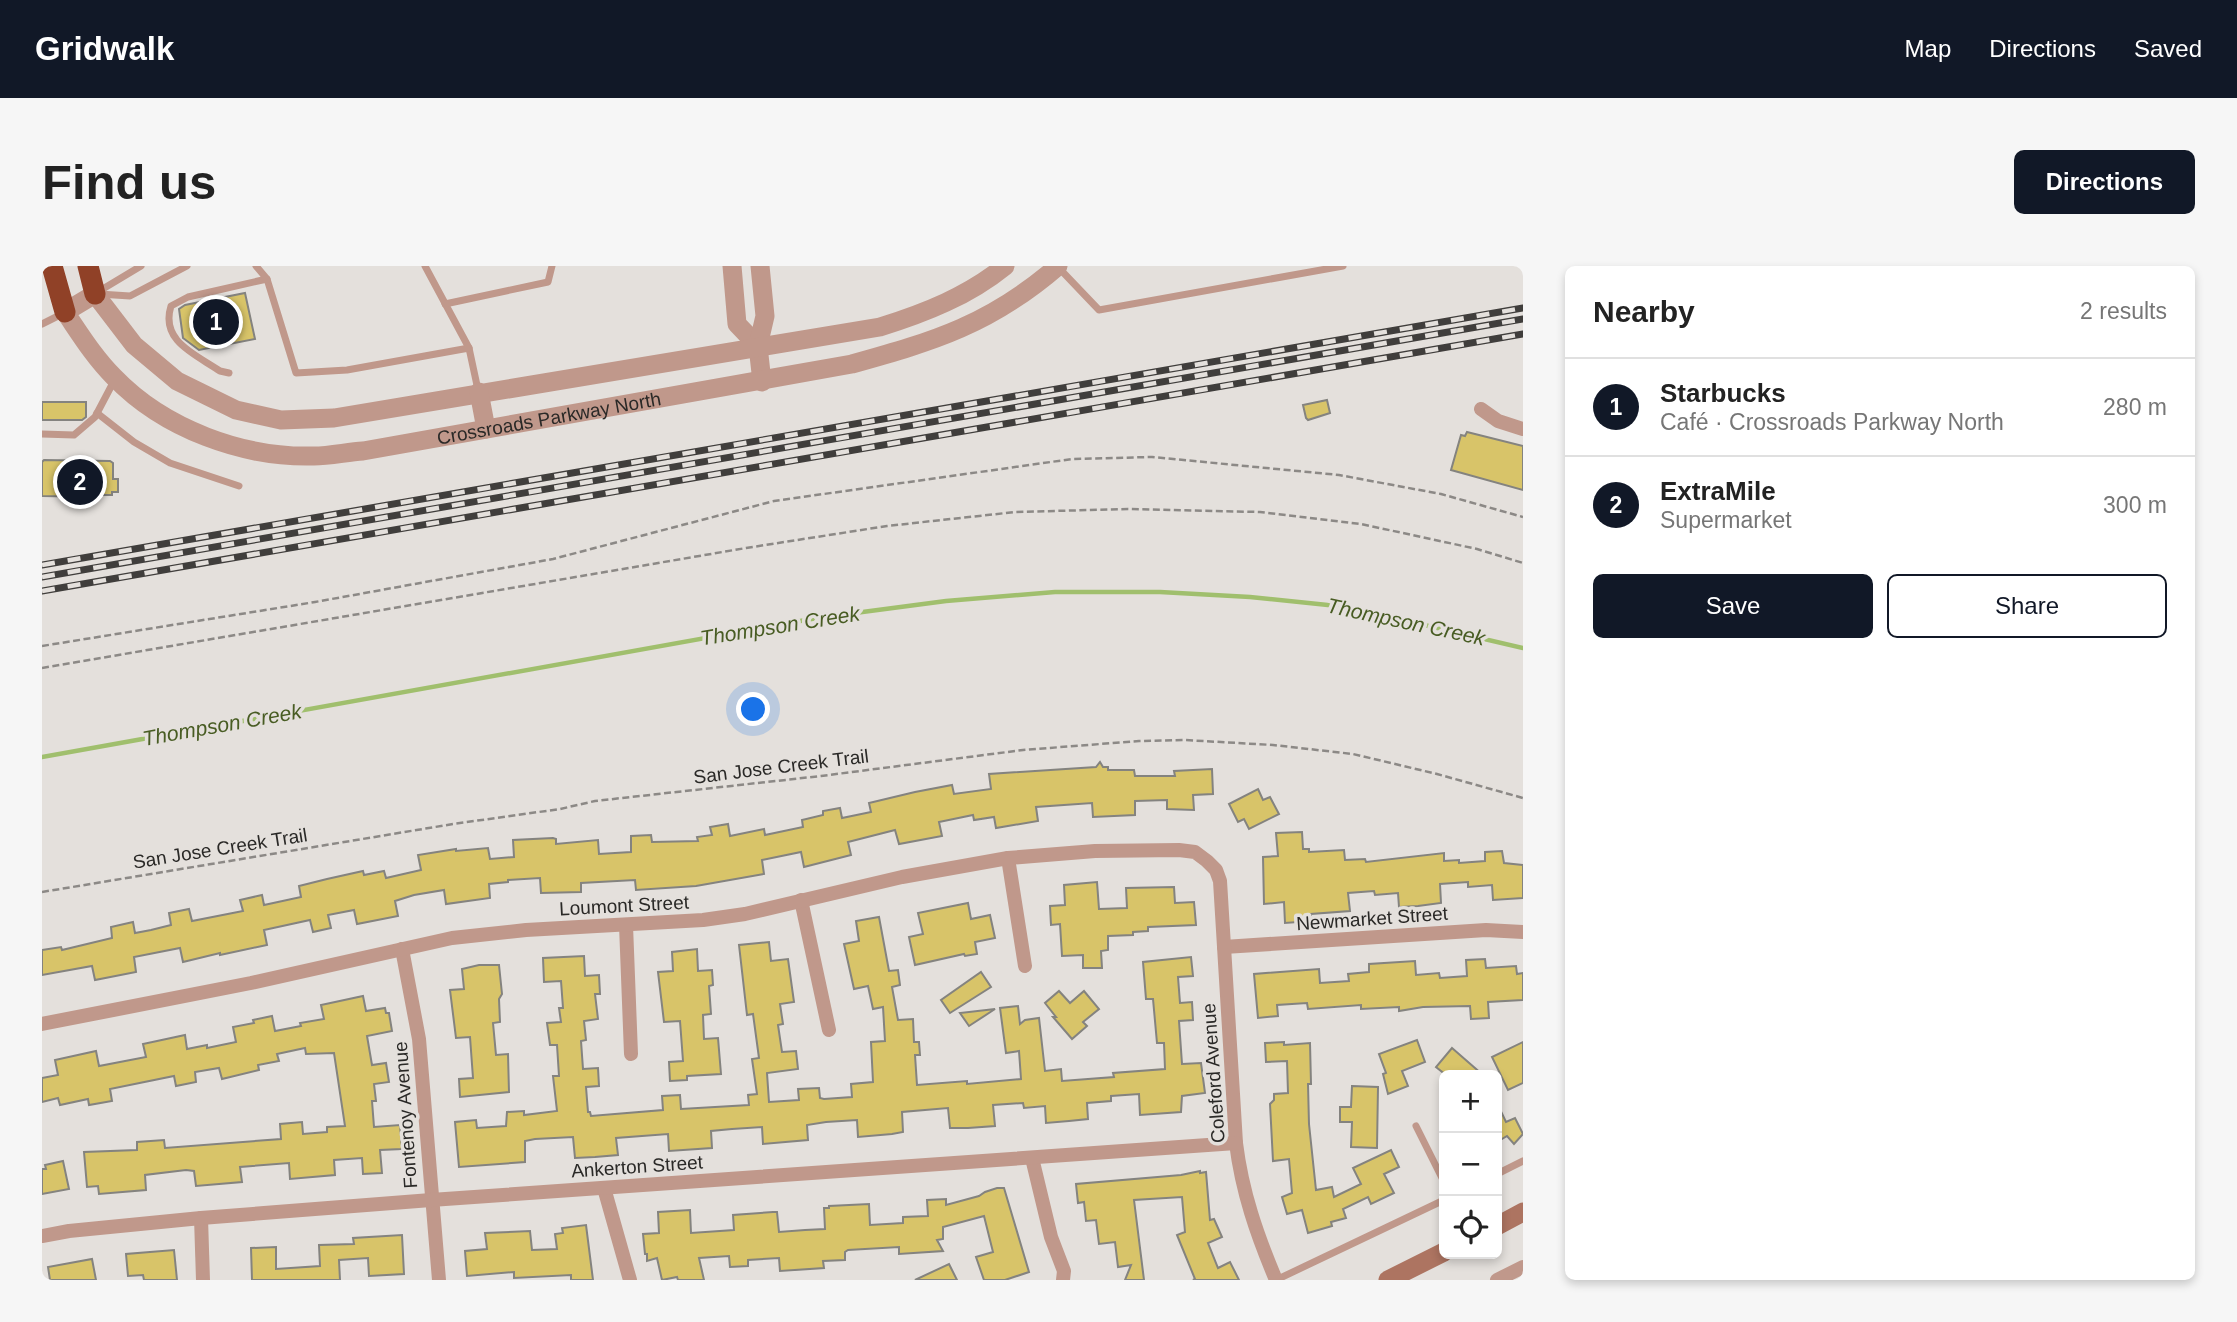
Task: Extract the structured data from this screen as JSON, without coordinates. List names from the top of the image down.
{
  "streets": {
    "street": [
      "Crossroads Parkway North",
      "Loumont Street",
      "Newmarket Street",
      "Coleford Avenue",
      "Fontenoy Avenue",
      "Ankerton Street"
    ],
    "path": ["San Jose Creek Trail"]
  },
  "crossings": [
    ["Loumont Street", "Coleford Avenue"],
    ["Loumont Street", "Fontenoy Avenue"],
    ["Newmarket Street", "Coleford Avenue"],
    ["Coleford Avenue", "Ankerton Street"],
    ["Fontenoy Avenue", "Ankerton Street"]
  ],
  "water": ["Thompson Creek"],
  "page": {
    "header": "Gridwalk",
    "nav": ["Map", "Directions", "Saved"],
    "buttons": [
      "Directions",
      ["Save", "Share"]
    ],
    "title": "Find us",
    "heading": ["Nearby", "2 results"],
    "pins": ["1", "2"],
    "list": [
      {
        "mark": "1",
        "name": "Starbucks",
        "note": "Café · Crossroads Parkway North",
        "value": "280 m"
      },
      {
        "mark": "2",
        "name": "ExtraMile",
        "note": "Supermarket",
        "value": "300 m"
      }
    ],
    "map_buttons": ["+", "−"]
  }
}
